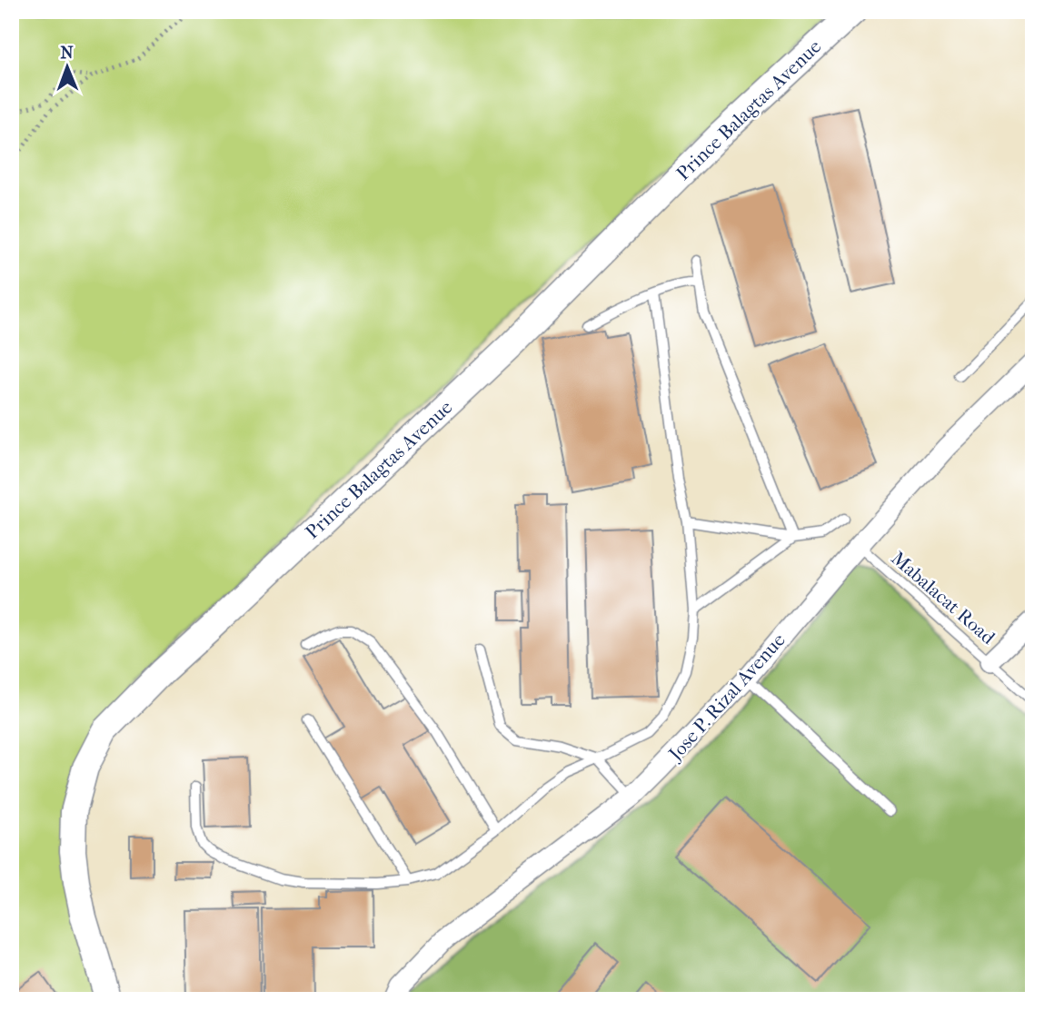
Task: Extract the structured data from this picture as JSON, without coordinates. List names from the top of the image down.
{
  "streets": {
    "main road": ["Prince Balagtas Avenue"],
    "street": ["Jose P. Rizal Avenue"],
    "lane": ["Mabalacat Road"]
  },
  "crossings": [
    ["Mabalacat Road", "Jose P. Rizal Avenue"]
  ],
  "north": "top"
}
